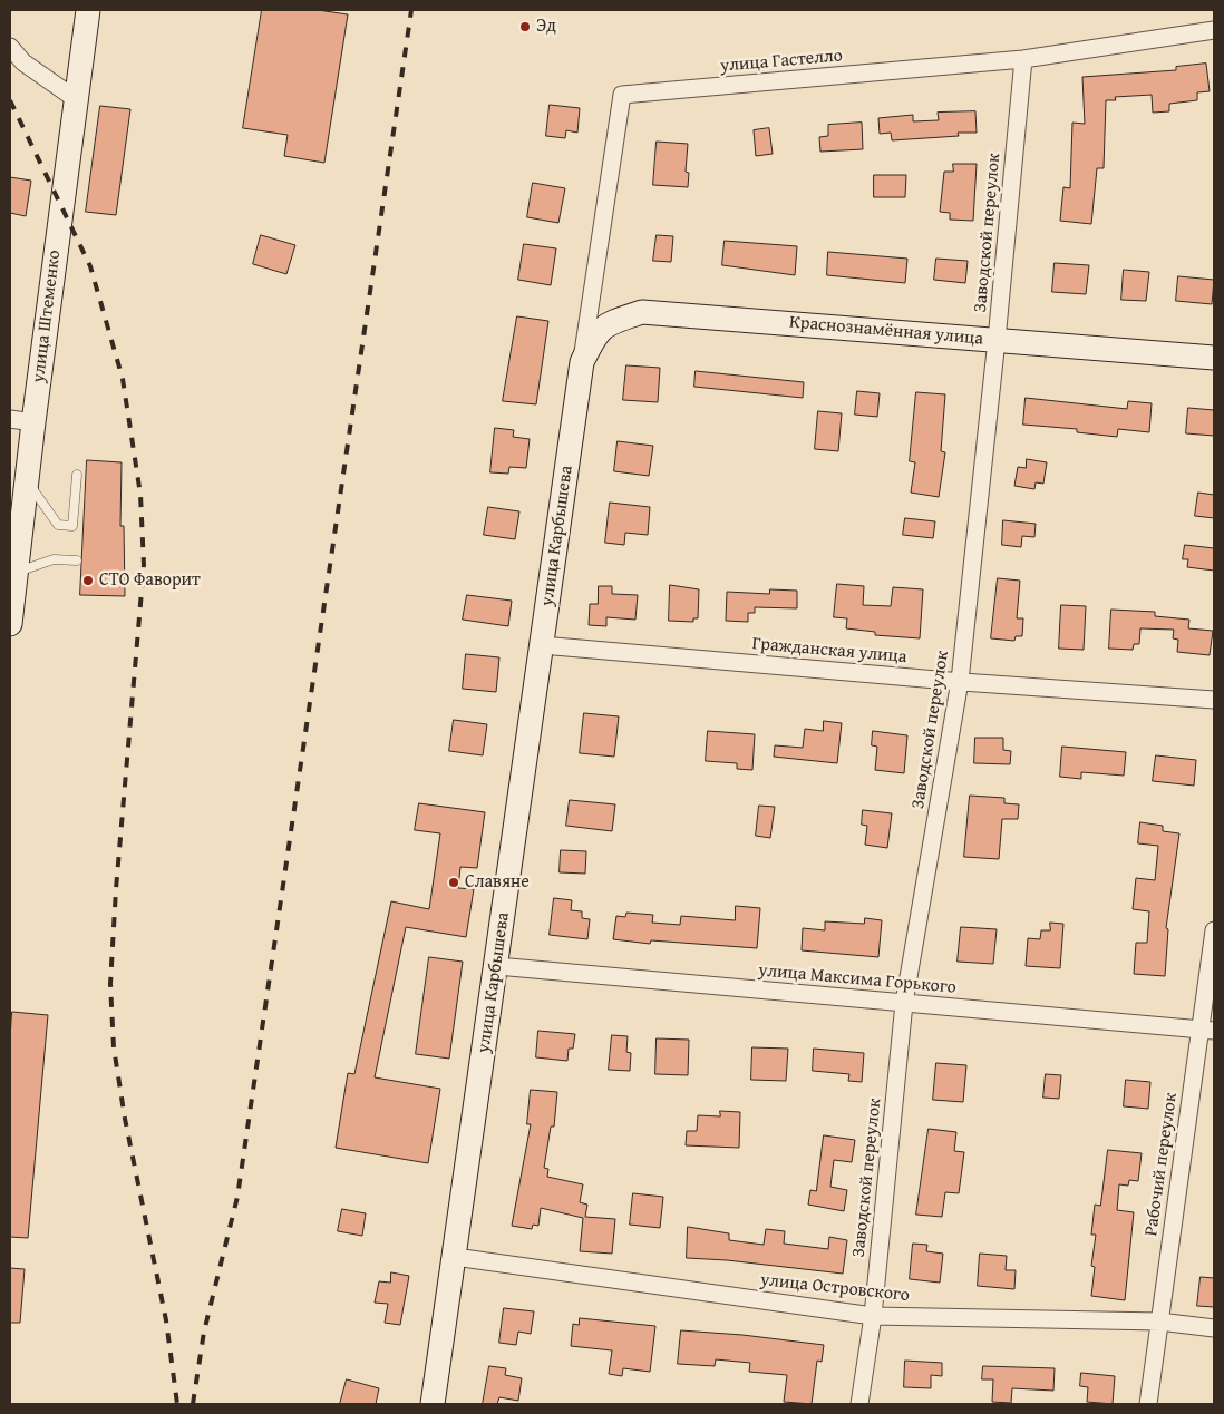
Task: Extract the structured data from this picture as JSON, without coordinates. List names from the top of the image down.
{
  "streets": {
    "main road": ["улица Штеменко", "Краснознамённая улица", "улица Карбышева"],
    "street": [
      "улица Гастелло",
      "Заводской переулок",
      "Гражданская улица",
      "улица Максима Горького",
      "Рабочий переулок",
      "улица Островского"
    ]
  },
  "crossings": [
    ["улица Гастелло", "Заводской переулок"],
    ["улица Гастелло", "Краснознамённая улица"],
    ["улица Гастелло", "улица Карбышева"],
    ["Заводской переулок", "Краснознамённая улица"],
    ["Заводской переулок", "Гражданская улица"],
    ["Заводской переулок", "улица Максима Горького"],
    ["Заводской переулок", "улица Островского"],
    ["Краснознамённая улица", "улица Карбышева"],
    ["улица Карбышева", "Гражданская улица"],
    ["улица Карбышева", "улица Максима Горького"],
    ["улица Карбышева", "улица Островского"],
    ["улица Максима Горького", "Рабочий переулок"],
    ["Рабочий переулок", "улица Островского"]
  ],
  "places": ["Эд", "СТО Фаворит", "Славяне"]
}
